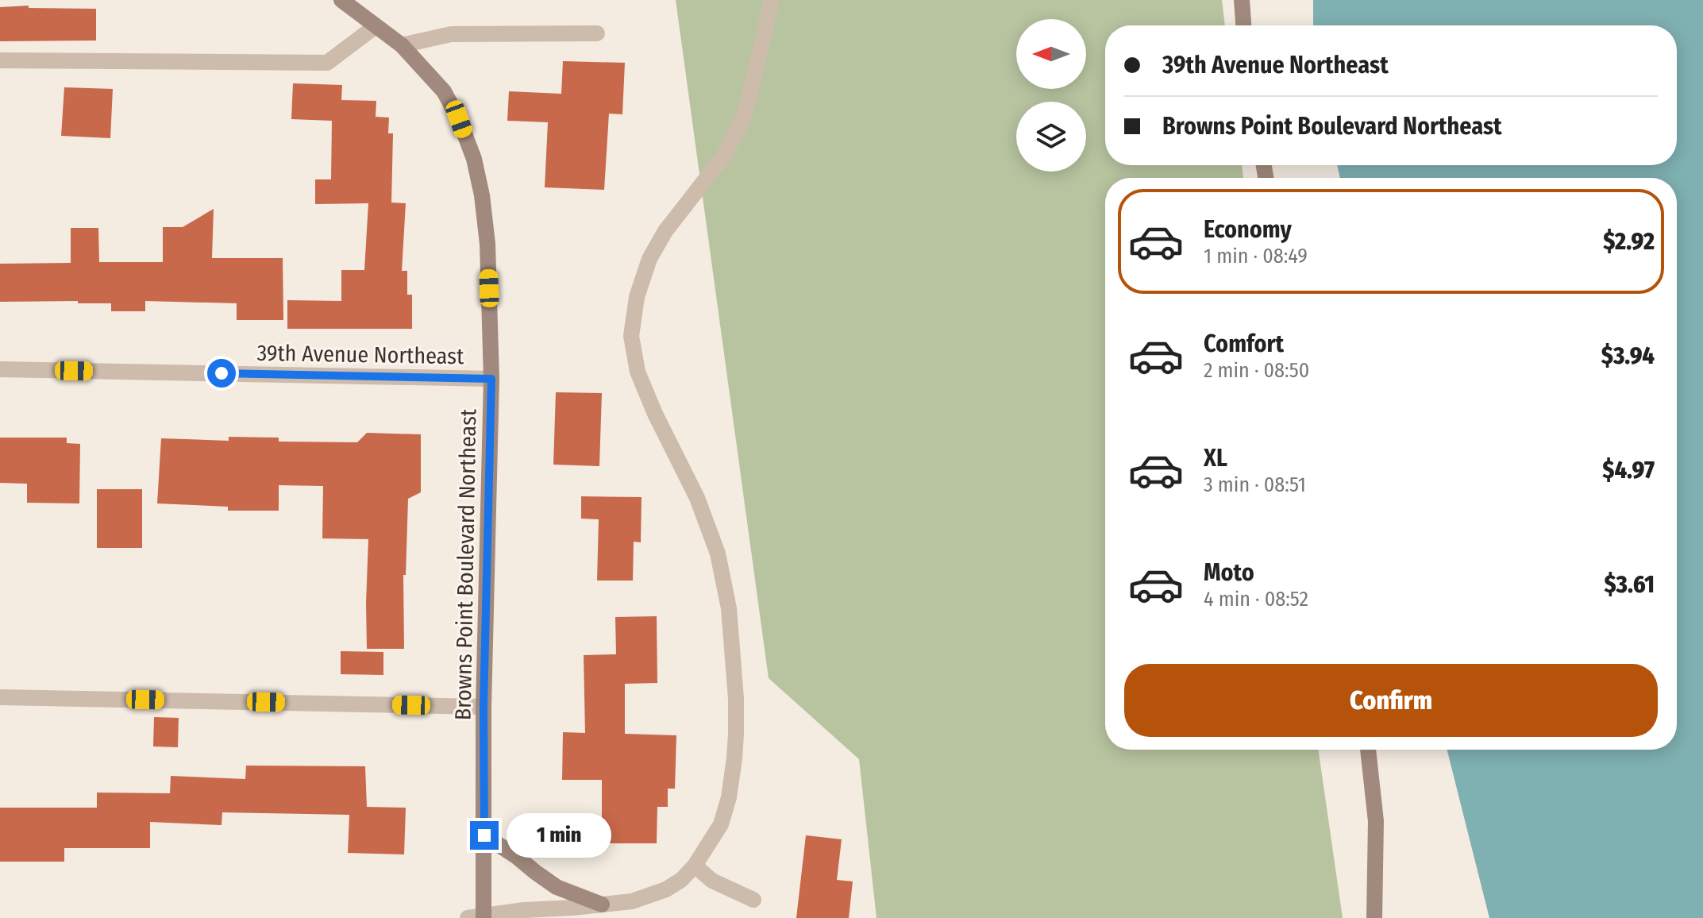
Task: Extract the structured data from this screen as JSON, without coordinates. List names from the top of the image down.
{
  "streets": {
    "street": ["39th Avenue Northeast", "Browns Point Boulevard Northeast"]
  },
  "crossings": [
    ["39th Avenue Northeast", "Browns Point Boulevard Northeast"]
  ],
  "north": "left",
  "page": {
    "banner": ["39th Avenue Northeast", "Browns Point Boulevard Northeast"],
    "list": [
      {
        "name": "Economy",
        "note": "1 min · 08:49",
        "value": "$2.92"
      },
      {
        "name": "Comfort",
        "note": "2 min · 08:50",
        "value": "$3.94"
      },
      {
        "name": "XL",
        "note": "3 min · 08:51",
        "value": "$4.97"
      },
      {
        "name": "Moto",
        "note": "4 min · 08:52",
        "value": "$3.61"
      }
    ],
    "buttons": "Confirm",
    "bubble": "1 min"
  }
}
